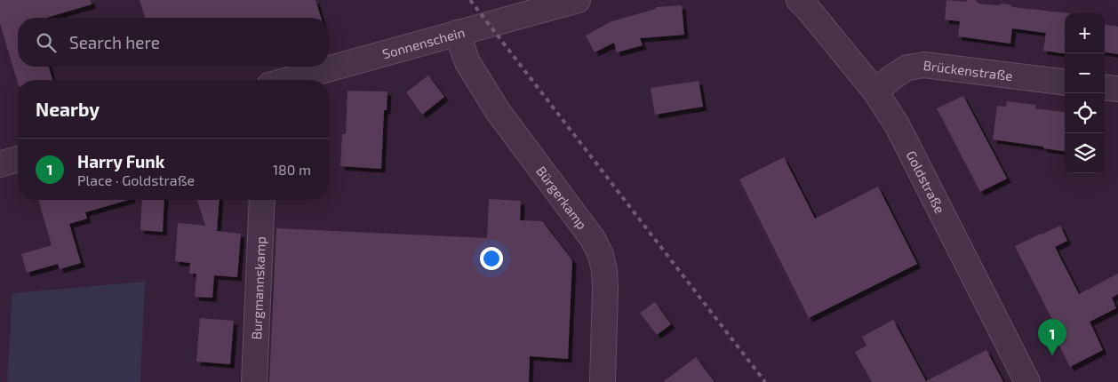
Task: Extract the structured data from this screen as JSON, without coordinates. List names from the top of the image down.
{
  "streets": {
    "street": [
      "Sonnenschein",
      "Brückenstraße",
      "Goldstraße",
      "Bürgerkamp",
      "Burgmannskamp"
    ]
  },
  "crossings": [
    ["Sonnenschein", "Bürgerkamp"],
    ["Brückenstraße", "Goldstraße"]
  ],
  "page": {
    "map_buttons": ["+", "−"],
    "search": "Search here",
    "heading": "Nearby",
    "list": [
      {
        "mark": "1",
        "name": "Harry Funk",
        "note": "Place · Goldstraße",
        "value": "180 m"
      }
    ],
    "pins": "1"
  }
}
